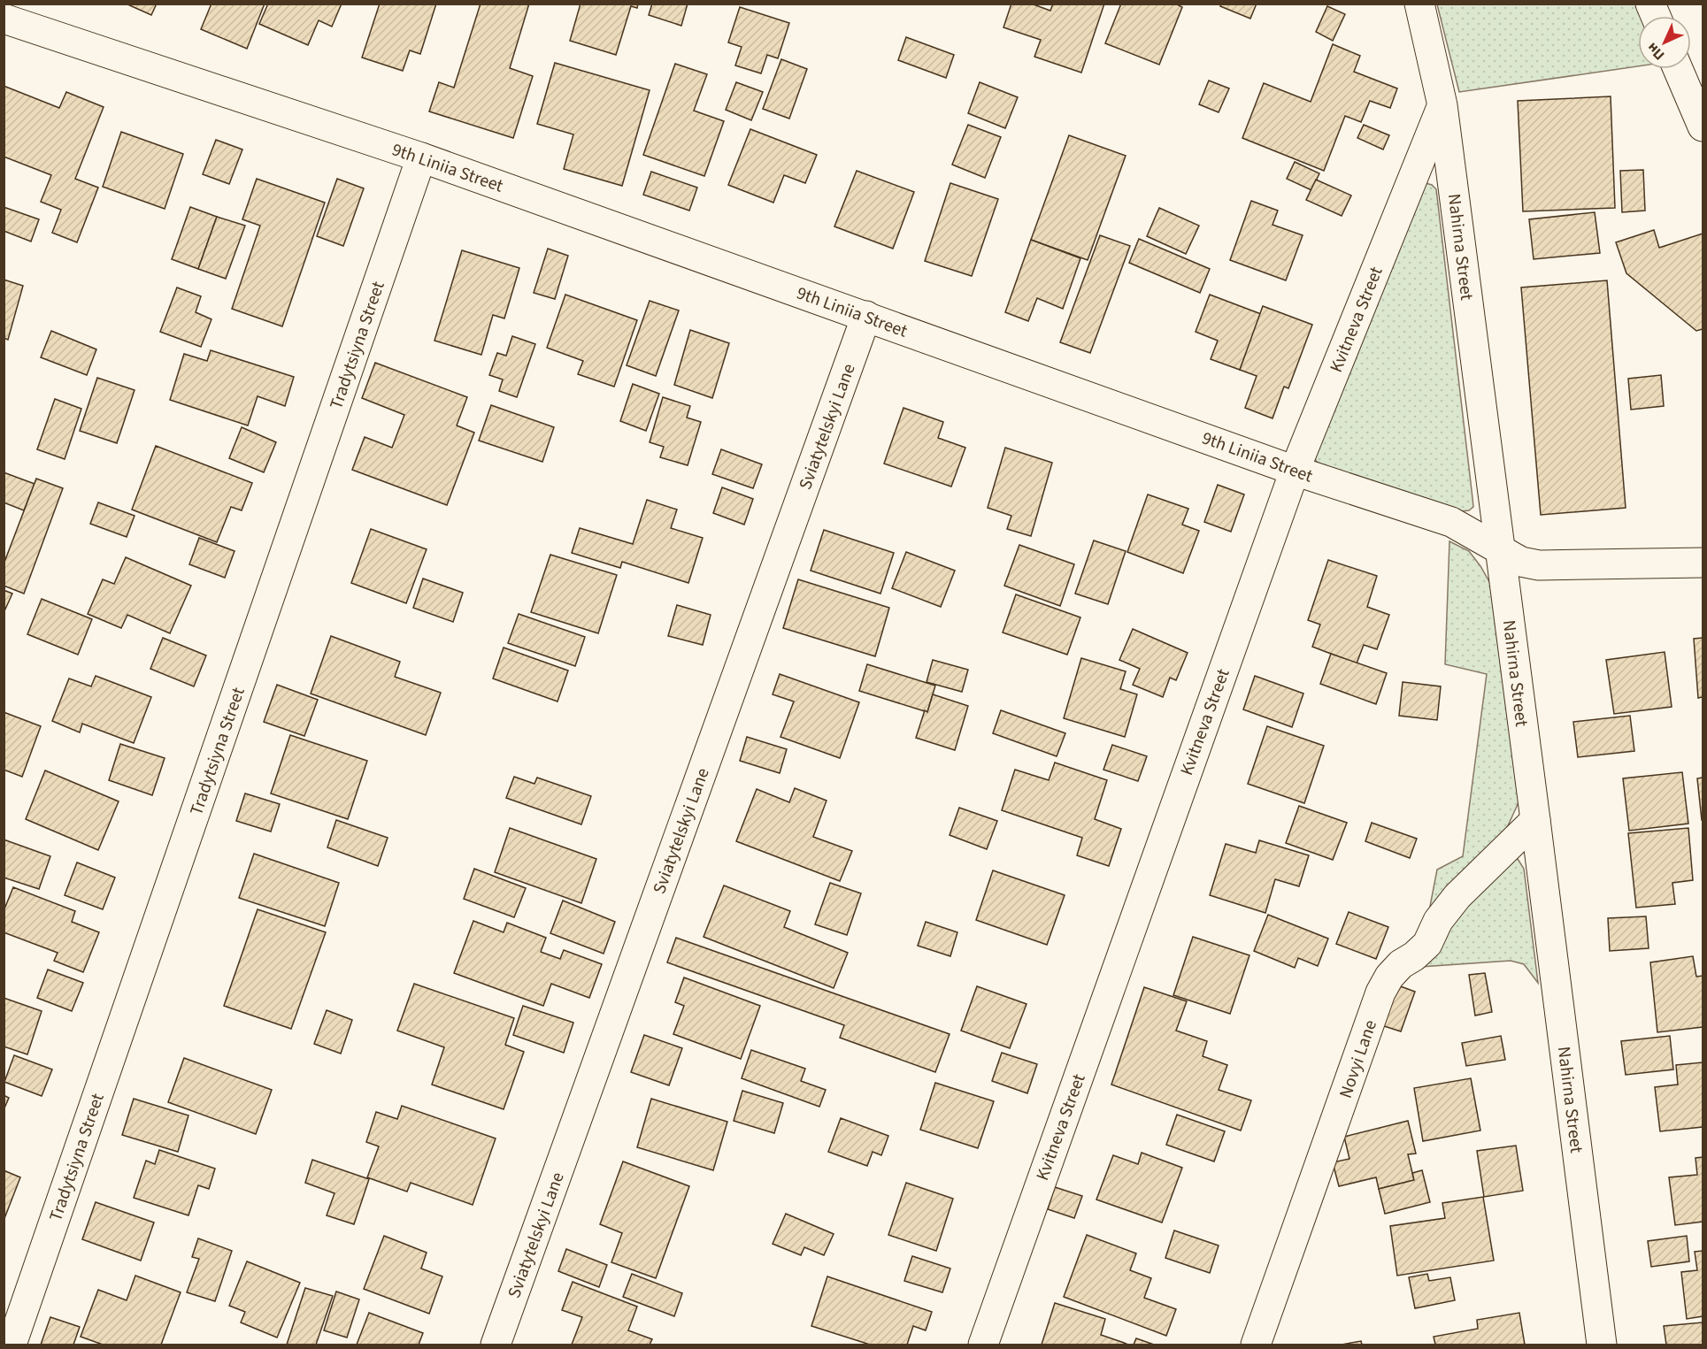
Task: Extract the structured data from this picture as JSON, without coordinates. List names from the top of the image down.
{
  "streets": {
    "street": [
      "9th Liniia Street",
      "Nahirna Street",
      "Kvitneva Street",
      "Tradytsiyna Street",
      "Sviatytelskyi Lane",
      "Novyi Lane"
    ]
  },
  "crossings": [
    ["9th Liniia Street", "Nahirna Street"],
    ["9th Liniia Street", "Kvitneva Street"],
    ["9th Liniia Street", "Tradytsiyna Street"],
    ["9th Liniia Street", "Sviatytelskyi Lane"],
    ["Nahirna Street", "Kvitneva Street"],
    ["Nahirna Street", "Novyi Lane"]
  ],
  "north": "bottom left"
}
